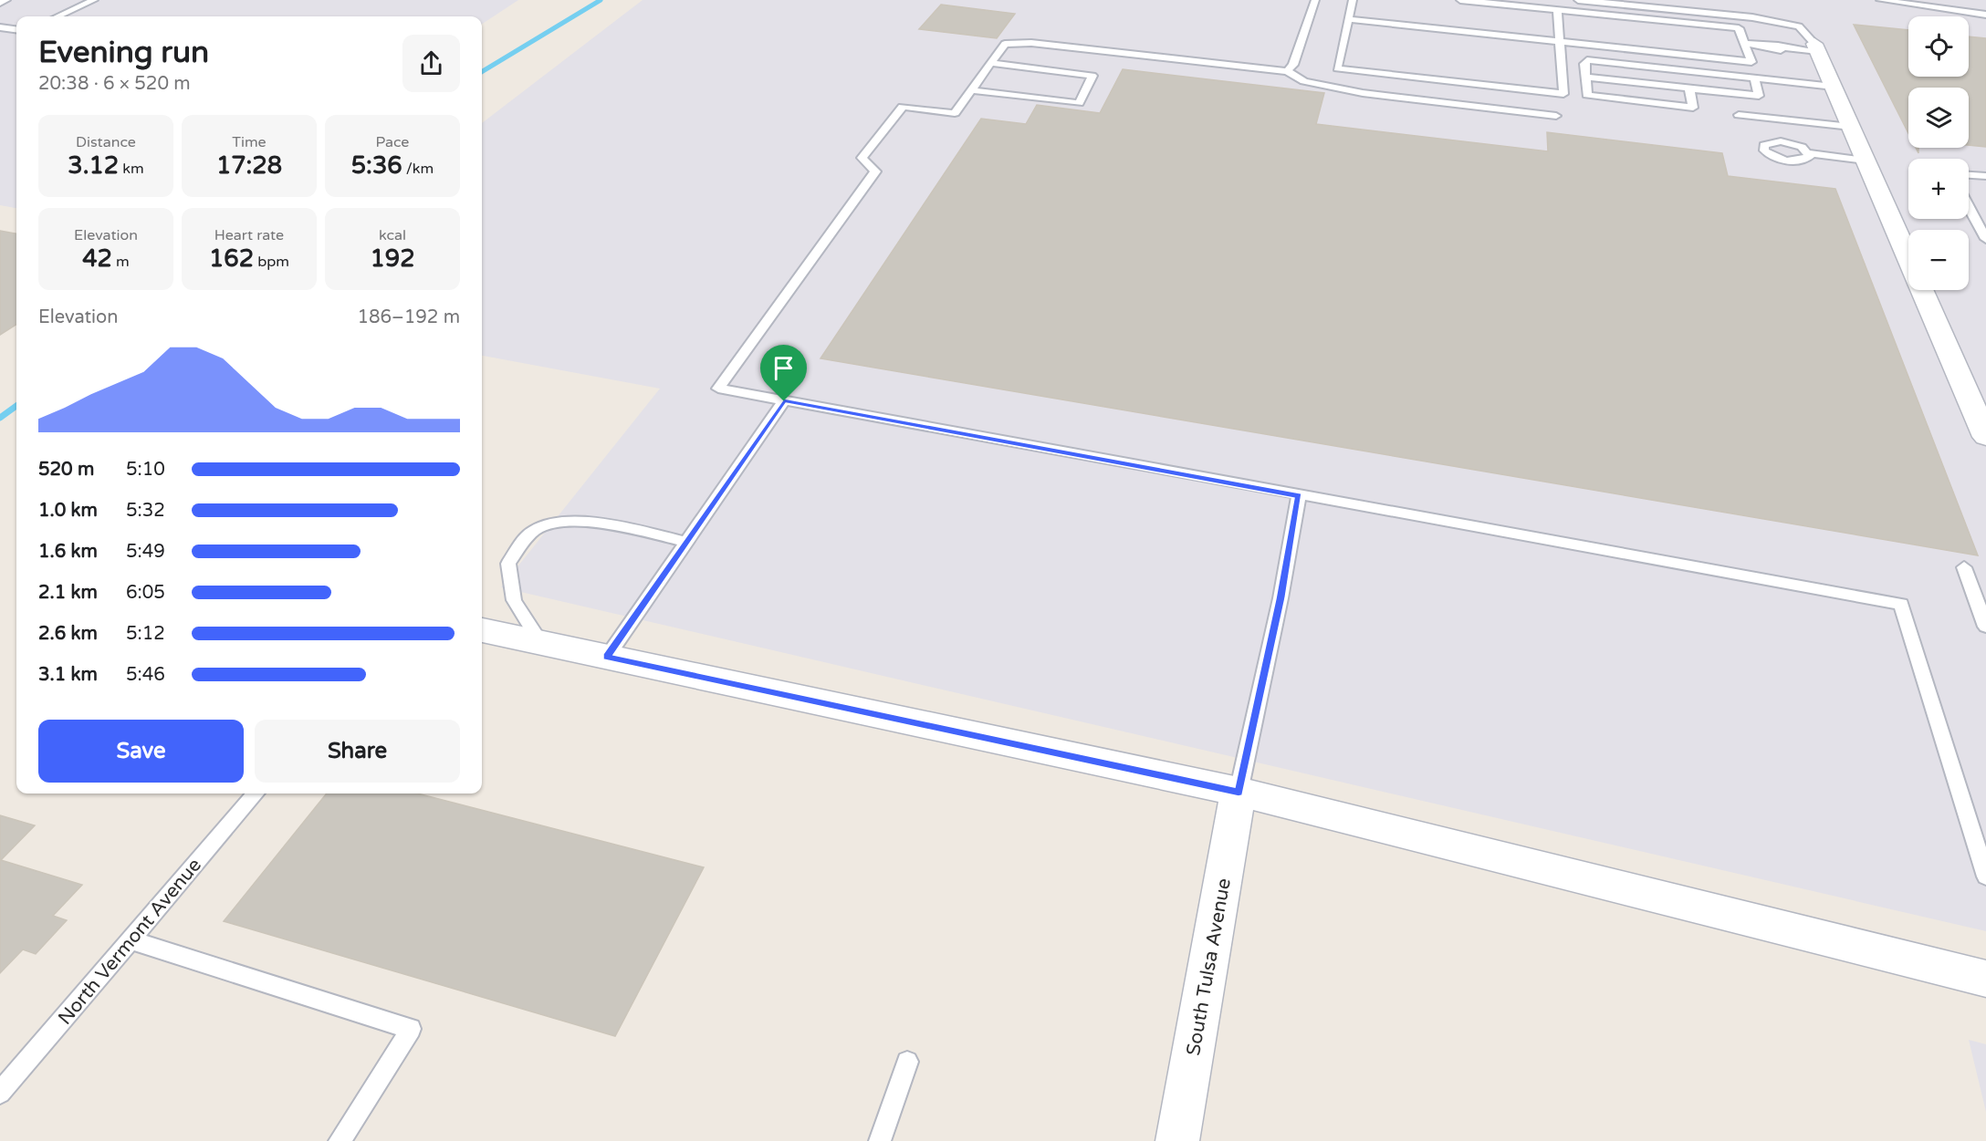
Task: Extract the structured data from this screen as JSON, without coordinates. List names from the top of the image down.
{
  "streets": {
    "street": ["South Tulsa Avenue"],
    "lane": ["North Vermont Avenue"]
  },
  "page": {
    "map_buttons": ["+", "−"],
    "heading": ["Evening run", "20:38 · 6 × 520 m"],
    "stats": [
      ["Distance", "3.12 km"],
      ["Time", "17:28"],
      ["Pace", "5:36 /km"],
      ["Elevation", "42 m"],
      ["Heart rate", "162 bpm"],
      ["kcal", "192"]
    ],
    "chart": ["Elevation", "186–192 m"],
    "list": [
      {
        "name": "520 m",
        "note": "5:10"
      },
      {
        "name": "1.0 km",
        "note": "5:32"
      },
      {
        "name": "1.6 km",
        "note": "5:49"
      },
      {
        "name": "2.1 km",
        "note": "6:05"
      },
      {
        "name": "2.6 km",
        "note": "5:12"
      },
      {
        "name": "3.1 km",
        "note": "5:46"
      }
    ],
    "buttons": ["Save", "Share"]
  }
}
